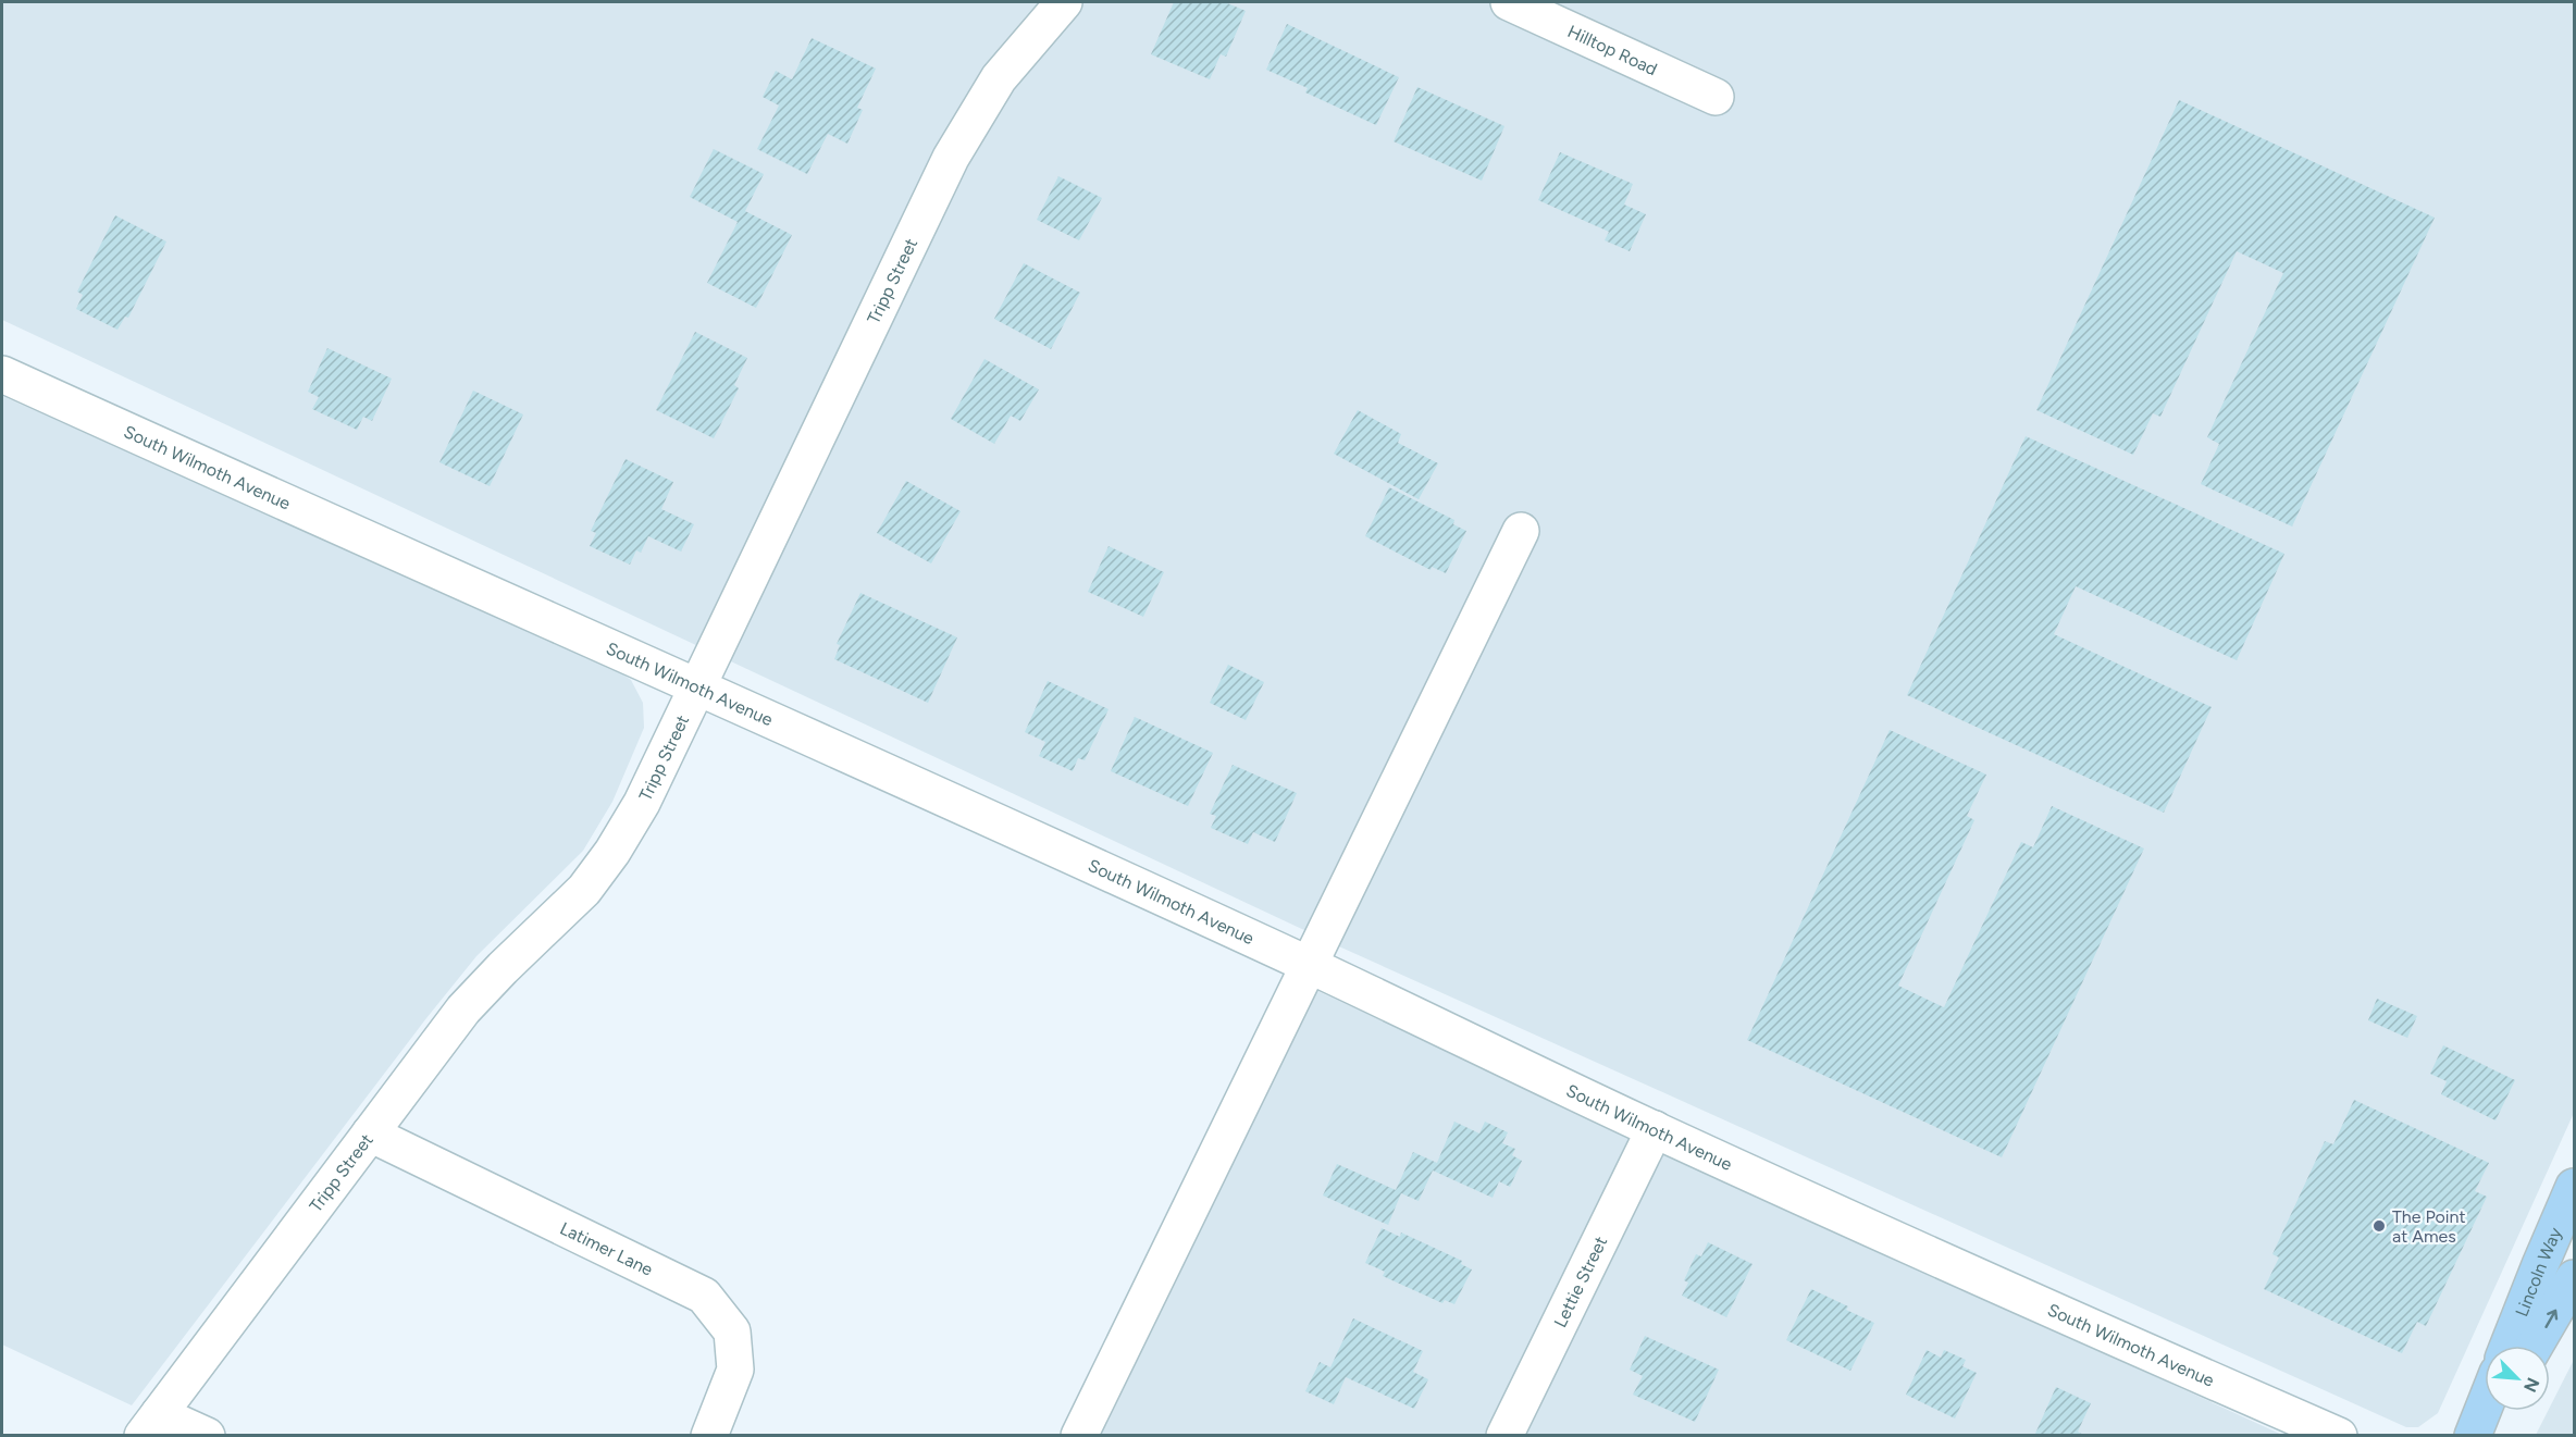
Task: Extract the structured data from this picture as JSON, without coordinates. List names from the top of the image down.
{
  "streets": {
    "main road": ["Lincoln Way"],
    "street": [
      "Hilltop Road",
      "Tripp Street",
      "South Wilmoth Avenue",
      "Latimer Lane",
      "Lettie Street"
    ]
  },
  "crossings": [
    ["Tripp Street", "South Wilmoth Avenue"],
    ["Tripp Street", "Latimer Lane"],
    ["South Wilmoth Avenue", "Lettie Street"]
  ],
  "places": ["The Point at Ames"],
  "north": "bottom right"
}
